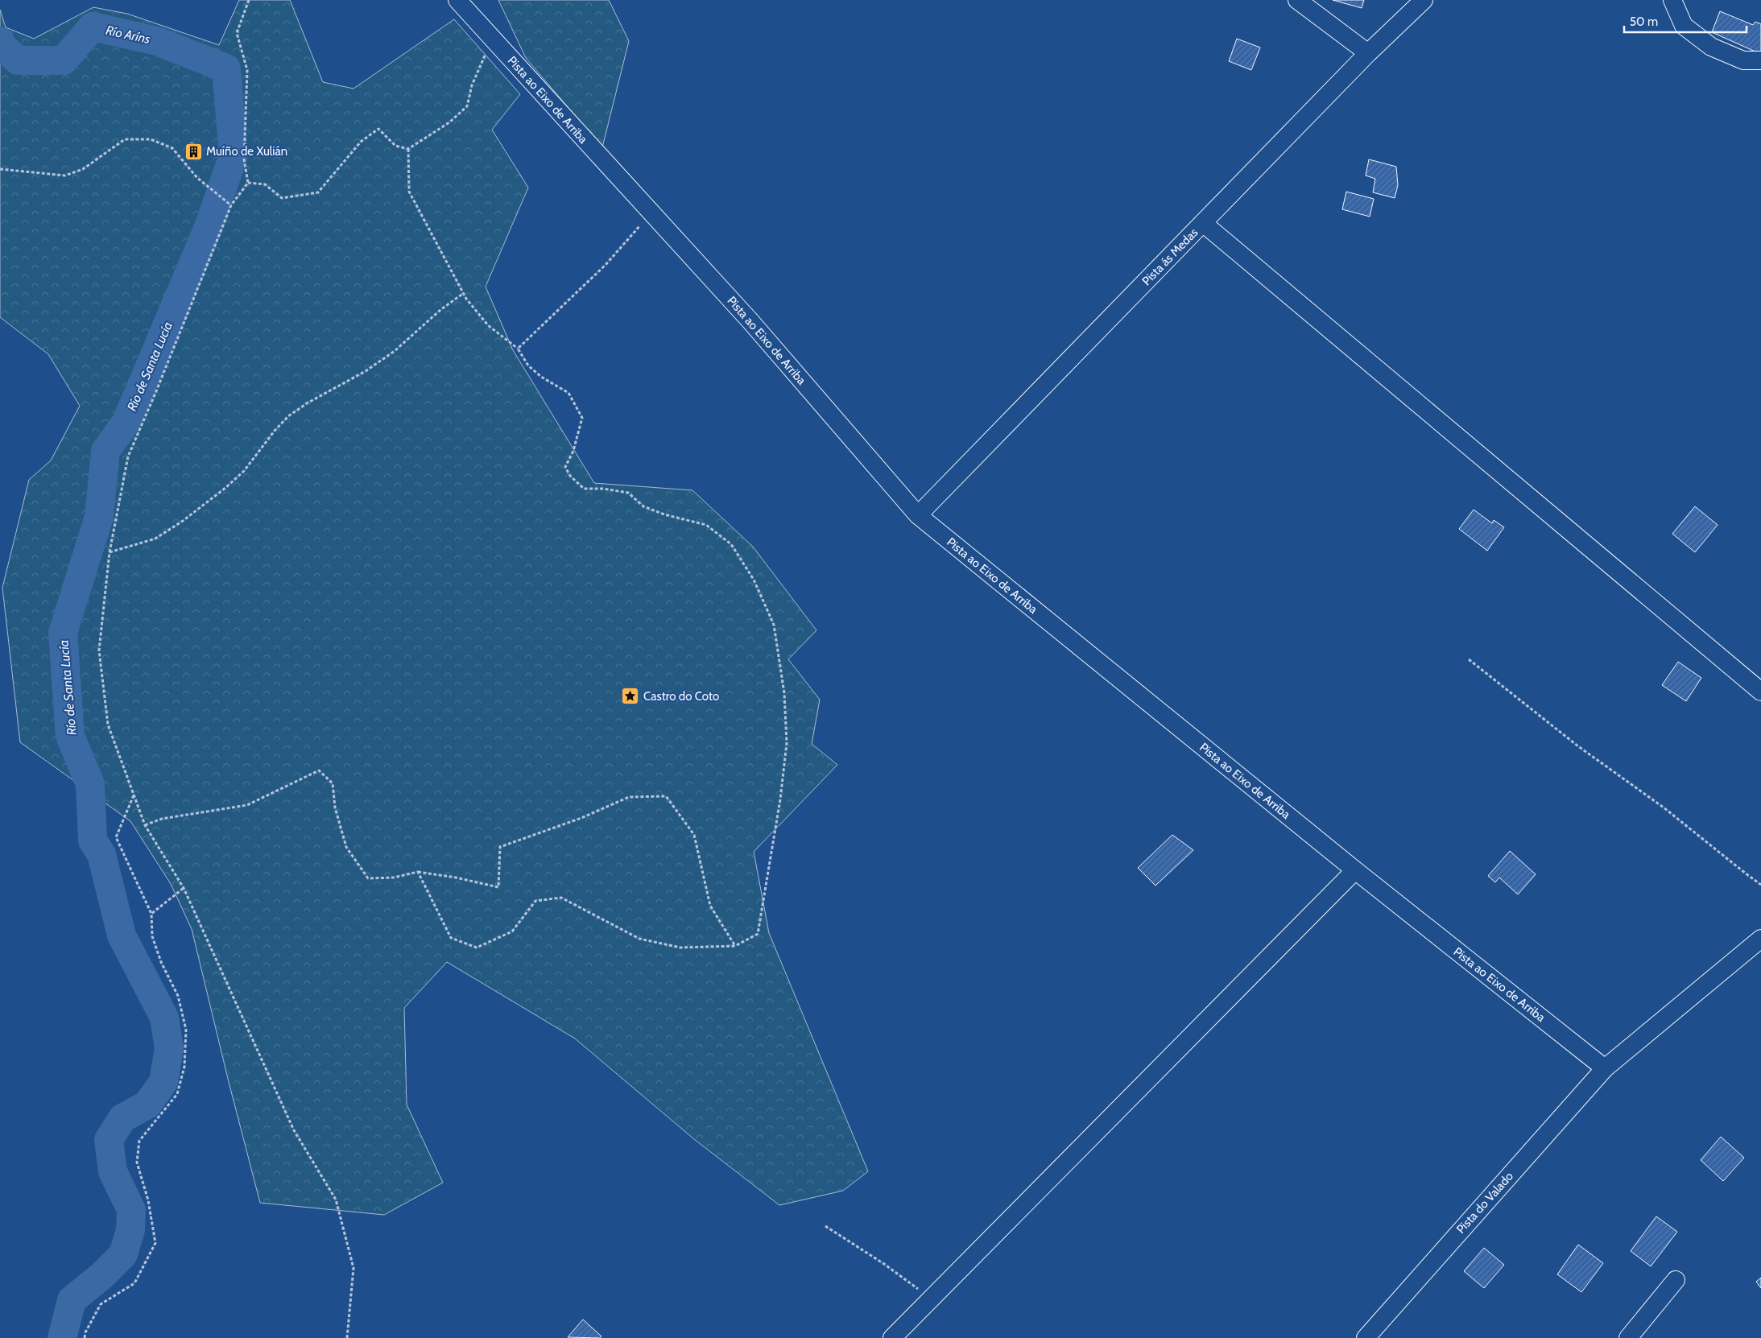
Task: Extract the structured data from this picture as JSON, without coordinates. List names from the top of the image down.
{
  "streets": {
    "street": ["Pista ao Eixo de Arriba", "Pista ás Medas", "Pista do Valado"]
  },
  "crossings": [
    ["Pista ao Eixo de Arriba", "Pista ás Medas"],
    ["Pista ao Eixo de Arriba", "Pista do Valado"]
  ],
  "water": ["Río Aríns", "Río de Santa Lucía"],
  "places": {
    "building": ["Muíño de Xulián"],
    "place": ["Castro do Coto"]
  },
  "scale_bar": "50 m"
}
